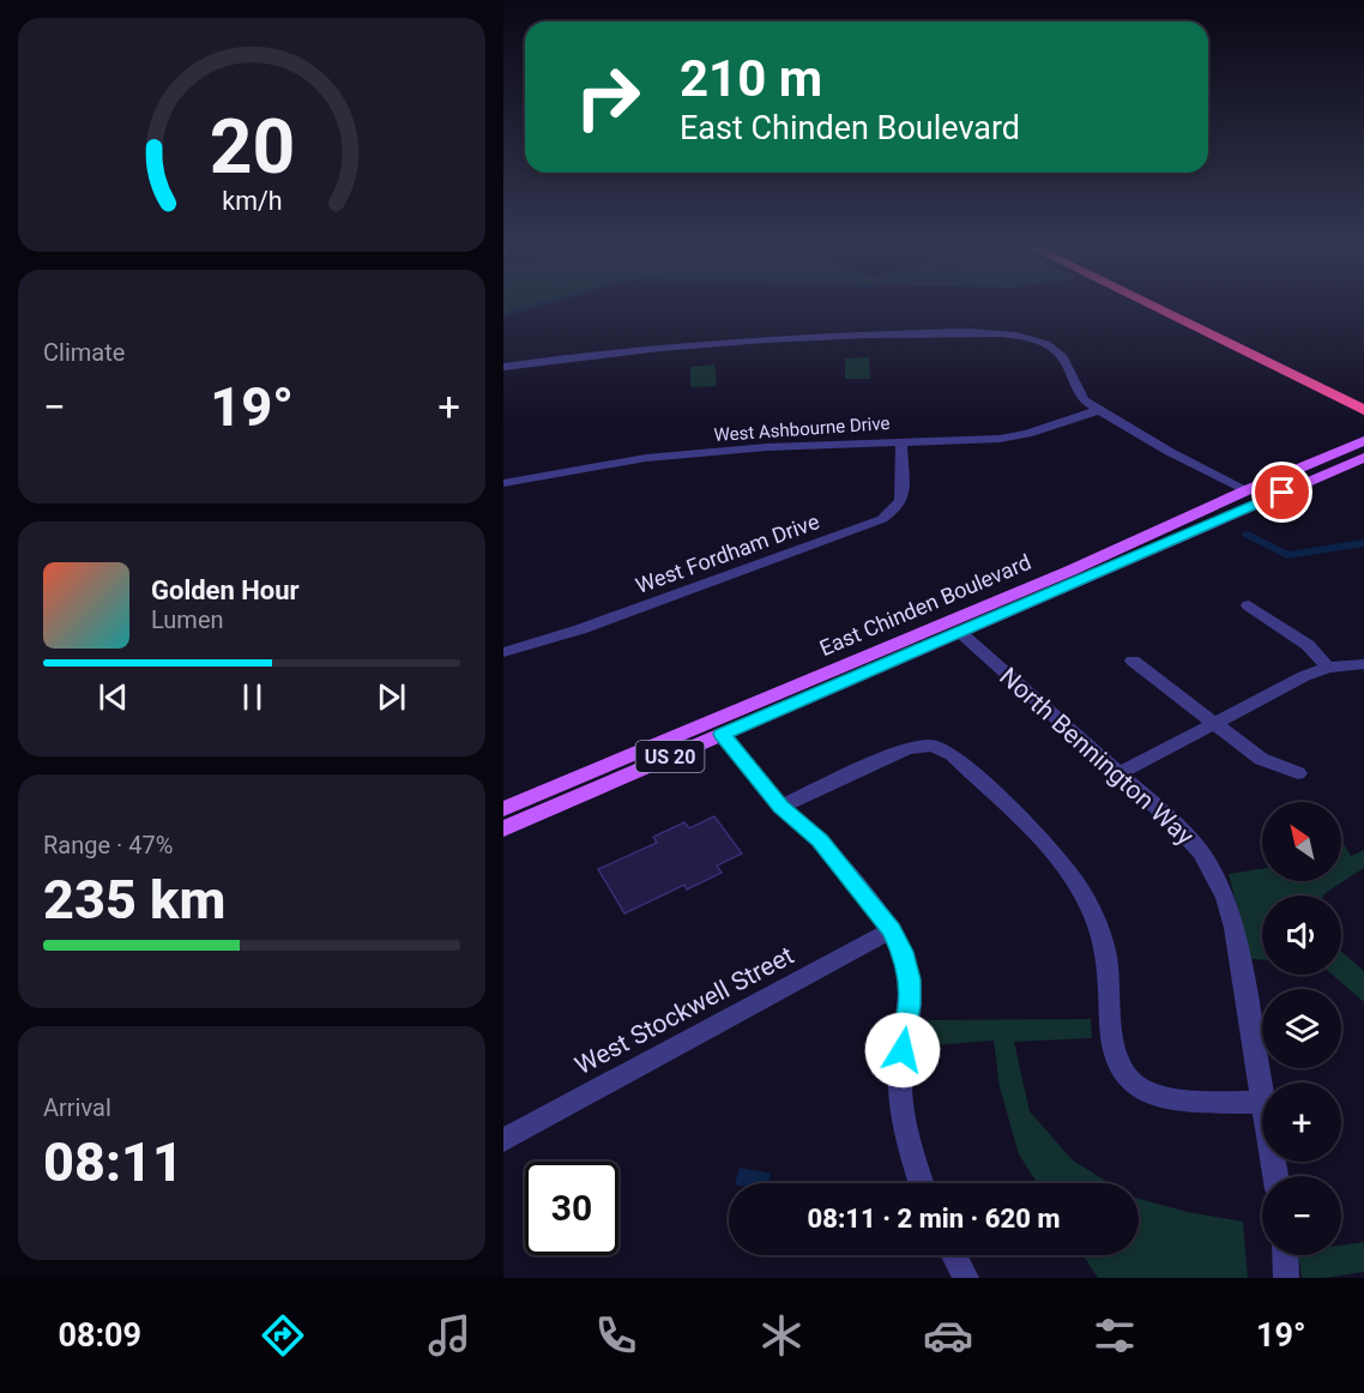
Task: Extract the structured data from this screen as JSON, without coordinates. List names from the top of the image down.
{
  "streets": {
    "main road": ["East Chinden Boulevard", "US 20"],
    "street": [
      "West Ashbourne Drive",
      "West Fordham Drive",
      "North Bennington Way",
      "West Stockwell Street"
    ]
  },
  "crossings": [
    ["West Ashbourne Drive", "West Fordham Drive"],
    ["East Chinden Boulevard", "North Bennington Way"]
  ],
  "north": "top left",
  "page": {
    "turn": ["210 m", "East Chinden Boulevard"],
    "tile": [
      "Climate",
      ["Range · 47%", "235 km"],
      ["Arrival", "08:11"]
    ],
    "heat": ["−", "19°", "+"],
    "song": ["Golden Hour", "Lumen"],
    "map_buttons": ["+", "−"],
    "limit": "30",
    "trip": "08:11 · 2 min · 620 m",
    "tabs": ["08:09", "19°"],
    "gauge": ["20", "km/h"]
  }
}
